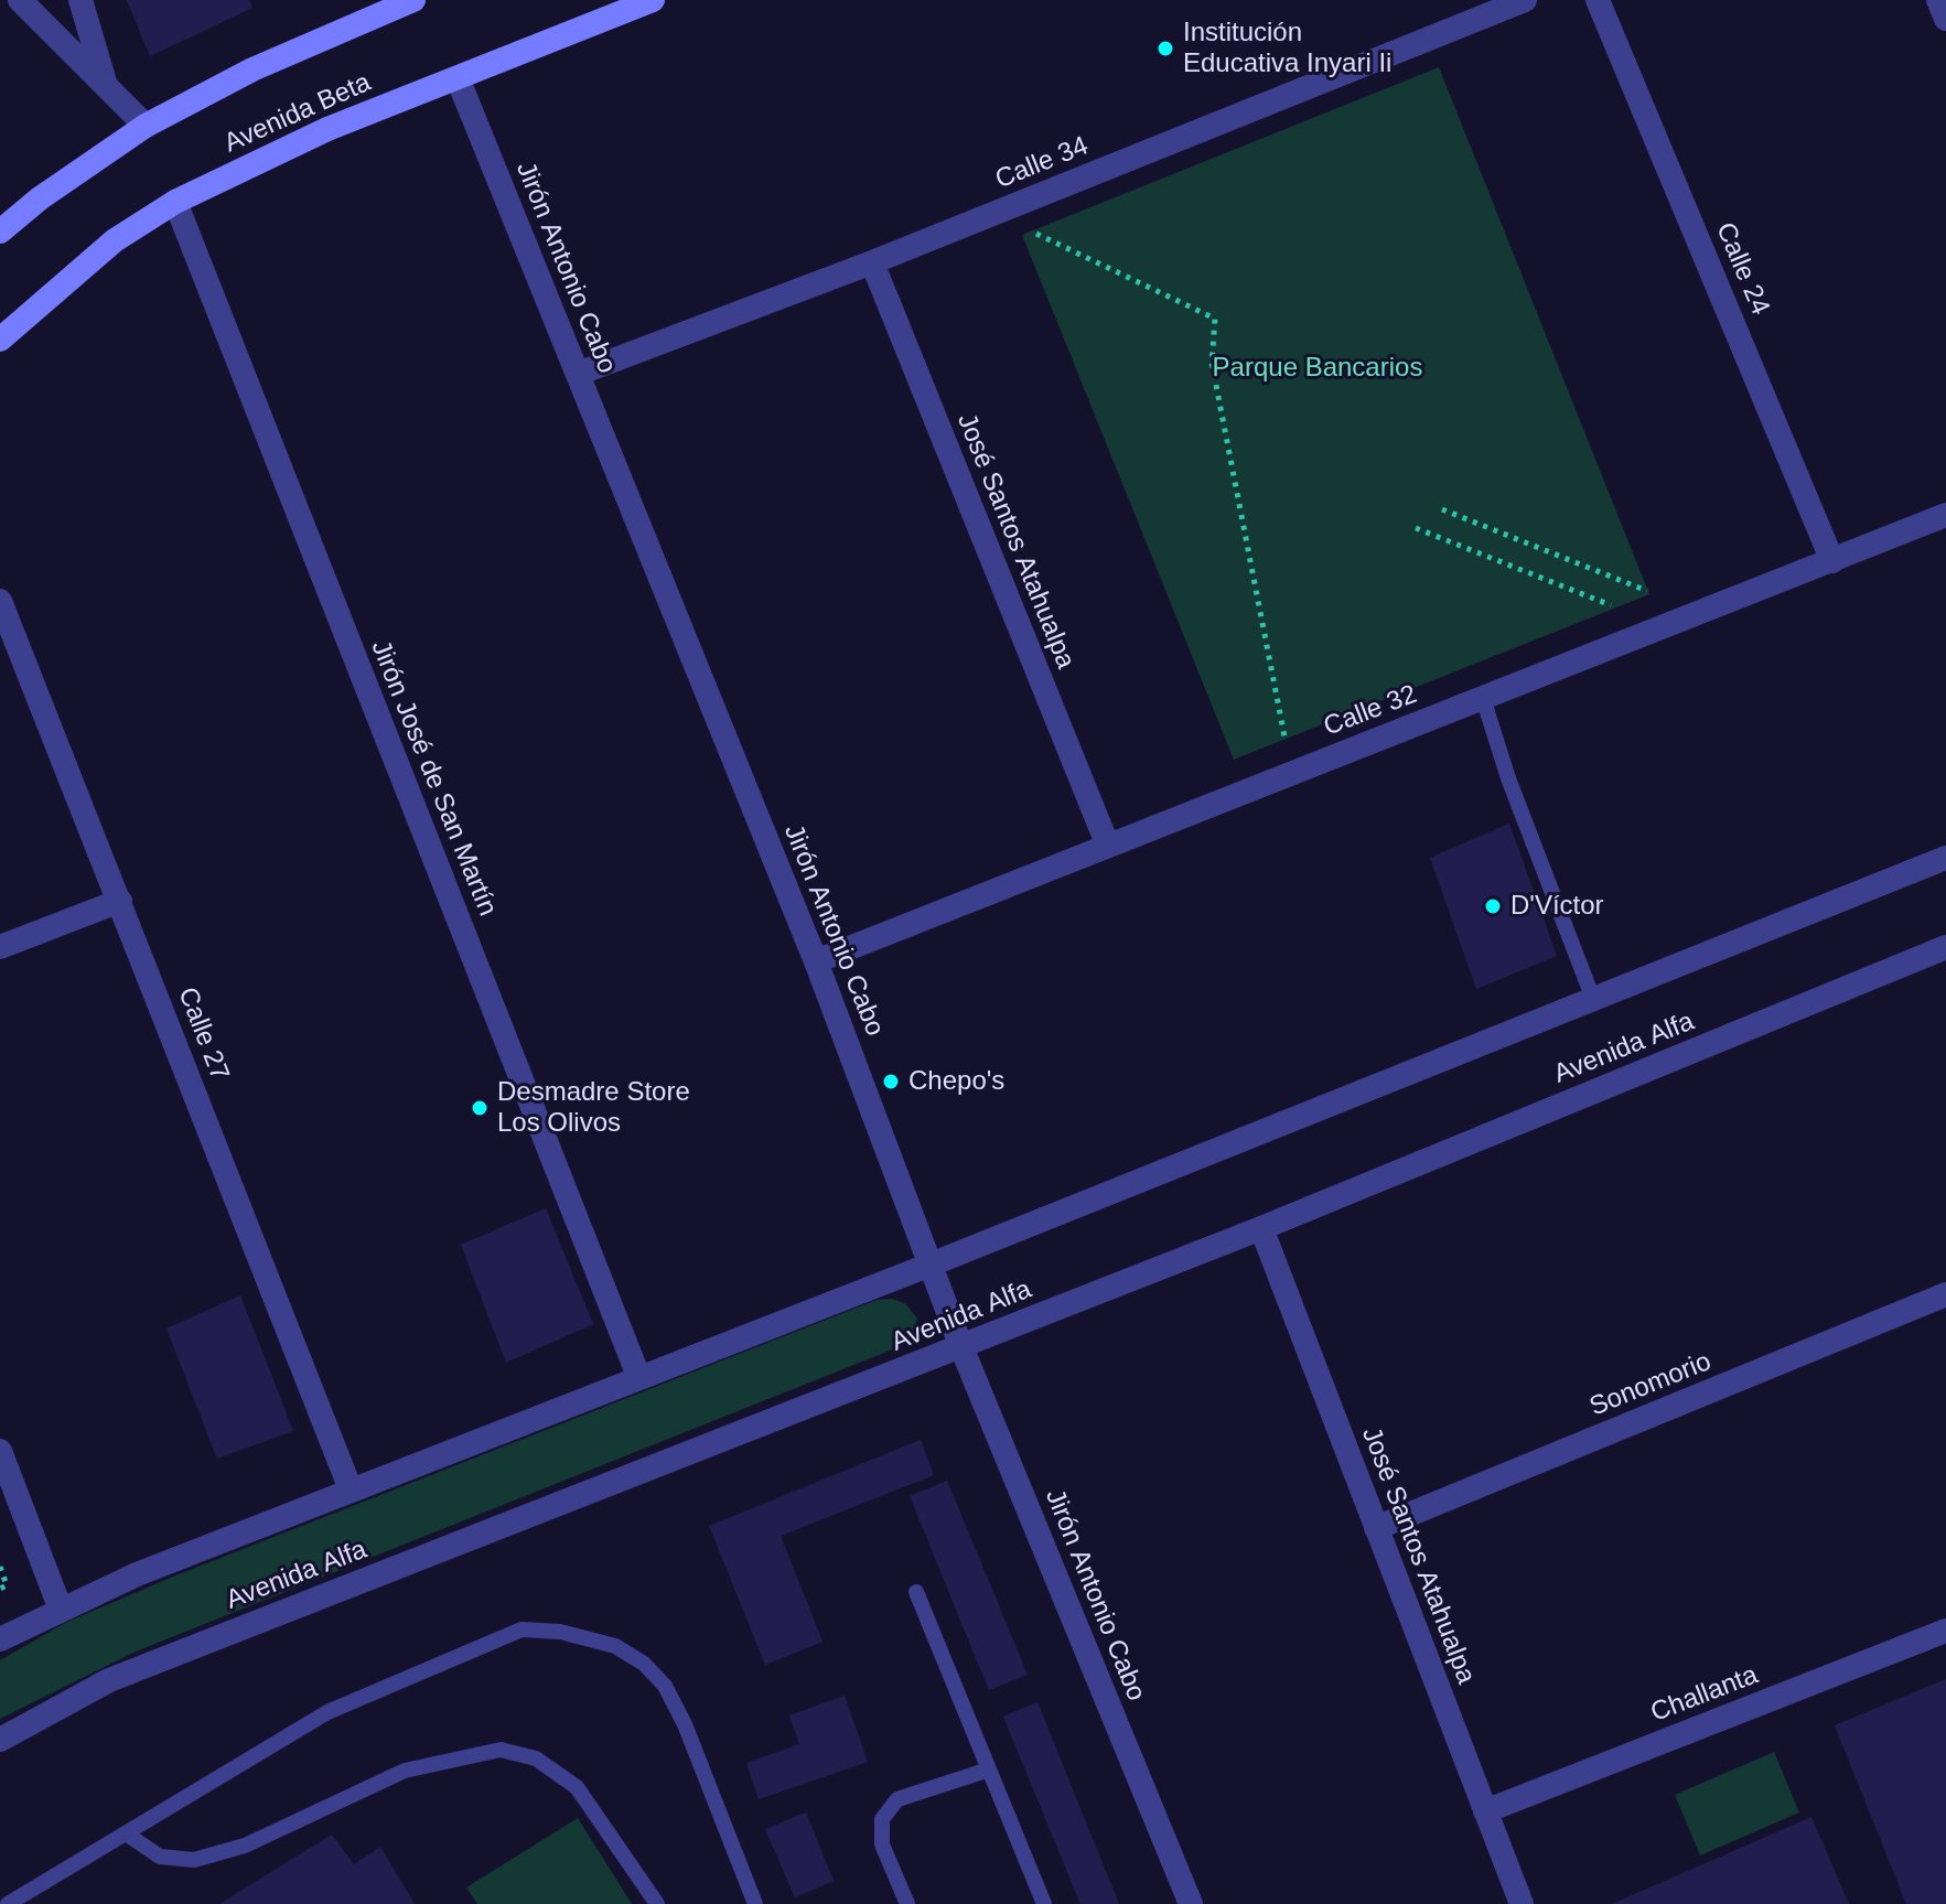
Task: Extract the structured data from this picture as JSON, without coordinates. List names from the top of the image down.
{
  "streets": {
    "main road": ["Avenida Beta"],
    "street": [
      "Calle 34",
      "Jirón Antonio Cabo",
      "Calle 24",
      "José Santos Atahualpa",
      "Calle 32",
      "Jirón José de San Martín",
      "Calle 27",
      "Avenida Alfa",
      "Sonomorio",
      "Challanta"
    ]
  },
  "crossings": [
    ["Avenida Beta", "Jirón Antonio Cabo"],
    ["Avenida Beta", "Jirón José de San Martín"],
    ["Calle 34", "Jirón Antonio Cabo"],
    ["Calle 34", "José Santos Atahualpa"],
    ["Jirón Antonio Cabo", "Calle 32"],
    ["Jirón Antonio Cabo", "Avenida Alfa"],
    ["Calle 24", "Calle 32"],
    ["José Santos Atahualpa", "Calle 32"],
    ["José Santos Atahualpa", "Avenida Alfa"],
    ["José Santos Atahualpa", "Sonomorio"],
    ["José Santos Atahualpa", "Challanta"]
  ],
  "parks": ["Parque Bancarios"],
  "places": [
    "Institución Educativa Inyari Ii",
    "D'Víctor",
    "Chepo's",
    "Desmadre Store Los Olivos"
  ]
}
